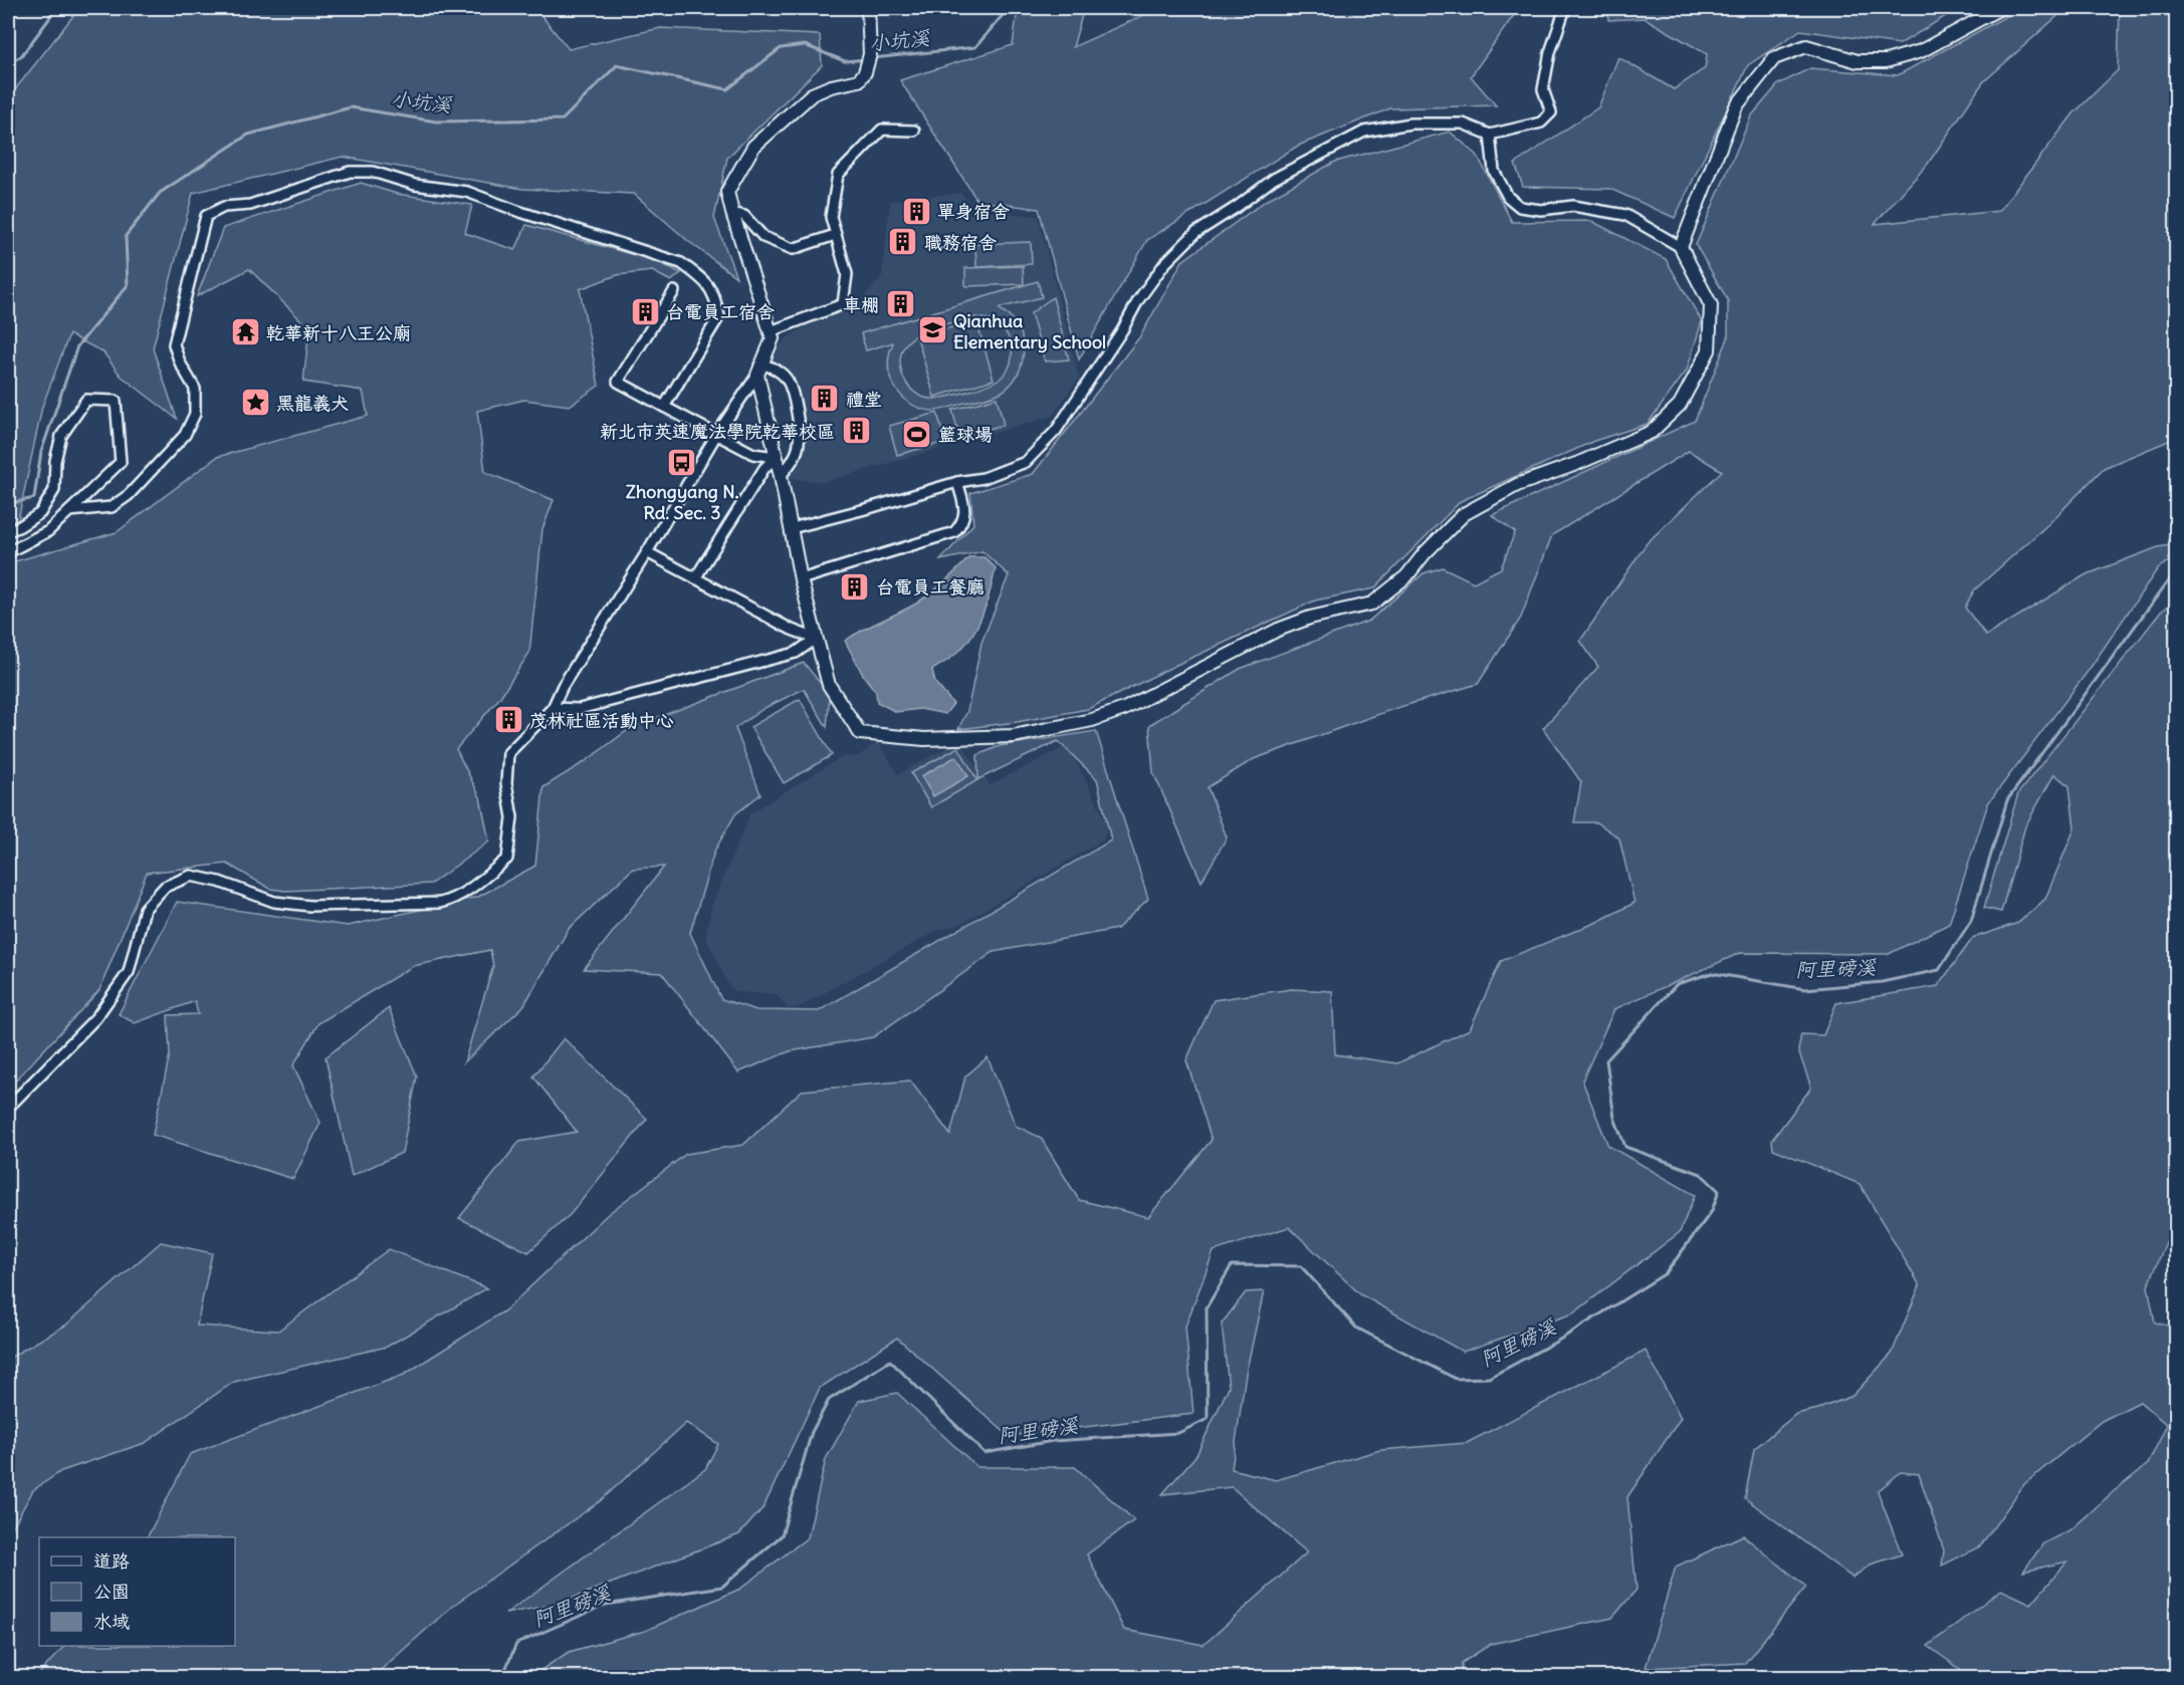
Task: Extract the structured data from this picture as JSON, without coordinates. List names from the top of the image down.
{
  "water": ["小坑溪", "阿里磅溪"],
  "places": {
    "building": [
      "單身宿舍",
      "職務宿舍",
      "車棚",
      "台電員工宿舍",
      "禮堂",
      "新北市英速魔法學院乾華校區",
      "台電員工餐廳",
      "茂林社區活動中心"
    ],
    "school or university": ["Qianhua Elementary School"],
    "temple": ["乾華新十八王公廟"],
    "place": ["黑龍義犬"],
    "sports": ["籃球場"],
    "bus stop": ["Zhongyang N. Rd. Sec. 3"]
  },
  "legend": ["道路", "公園", "水域"]
}
